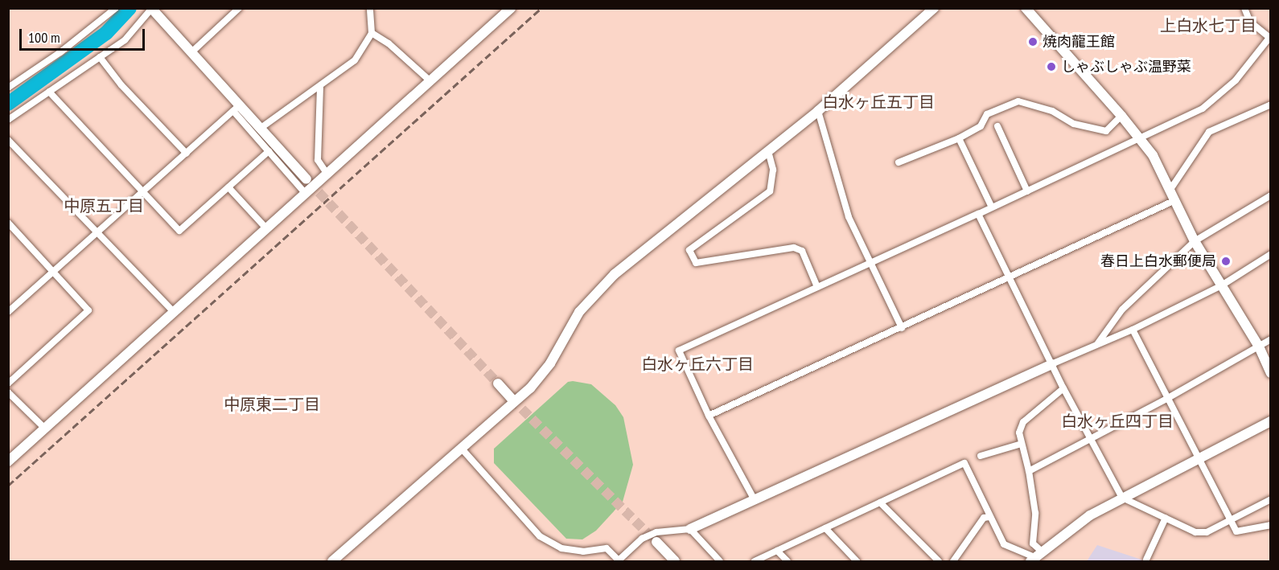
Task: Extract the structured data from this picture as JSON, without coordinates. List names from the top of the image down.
{
  "districts": [
    "上白水七丁目",
    "白水ヶ丘五丁目",
    "中原五丁目",
    "白水ヶ丘六丁目",
    "中原東二丁目",
    "白水ヶ丘四丁目"
  ],
  "places": ["焼肉龍王館", "しゃぶしゃぶ温野菜", "春日上白水郵便局"],
  "scale_bar": "100 m"
}
